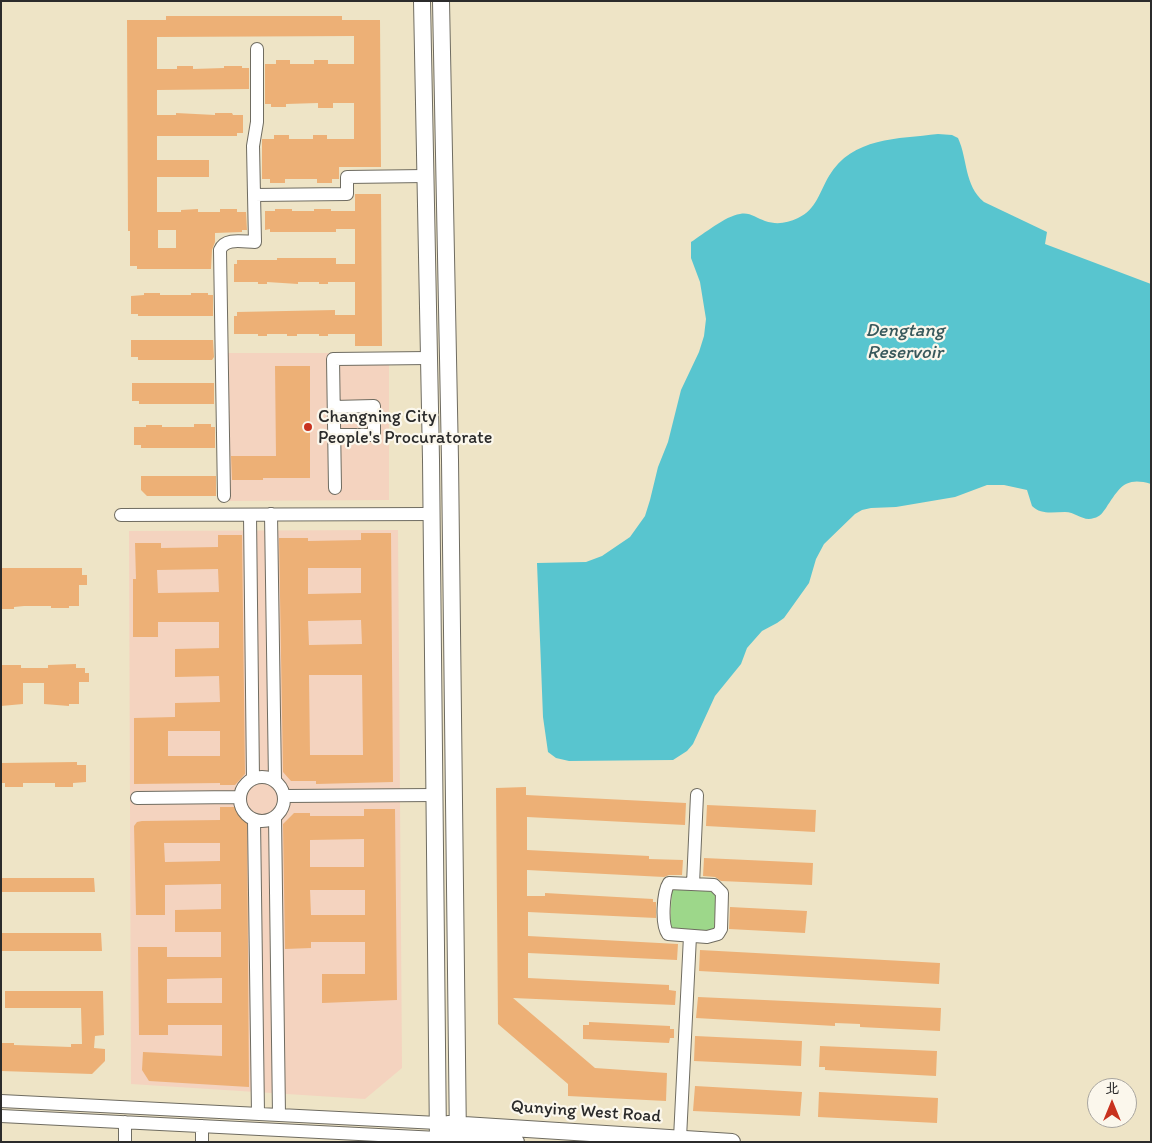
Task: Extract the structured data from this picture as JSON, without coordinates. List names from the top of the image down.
{
  "streets": {
    "main road": ["Qunying West Road"]
  },
  "water": ["Dengtang Reservoir"],
  "places": ["Changning City People's Procuratorate"],
  "north": "top"
}
